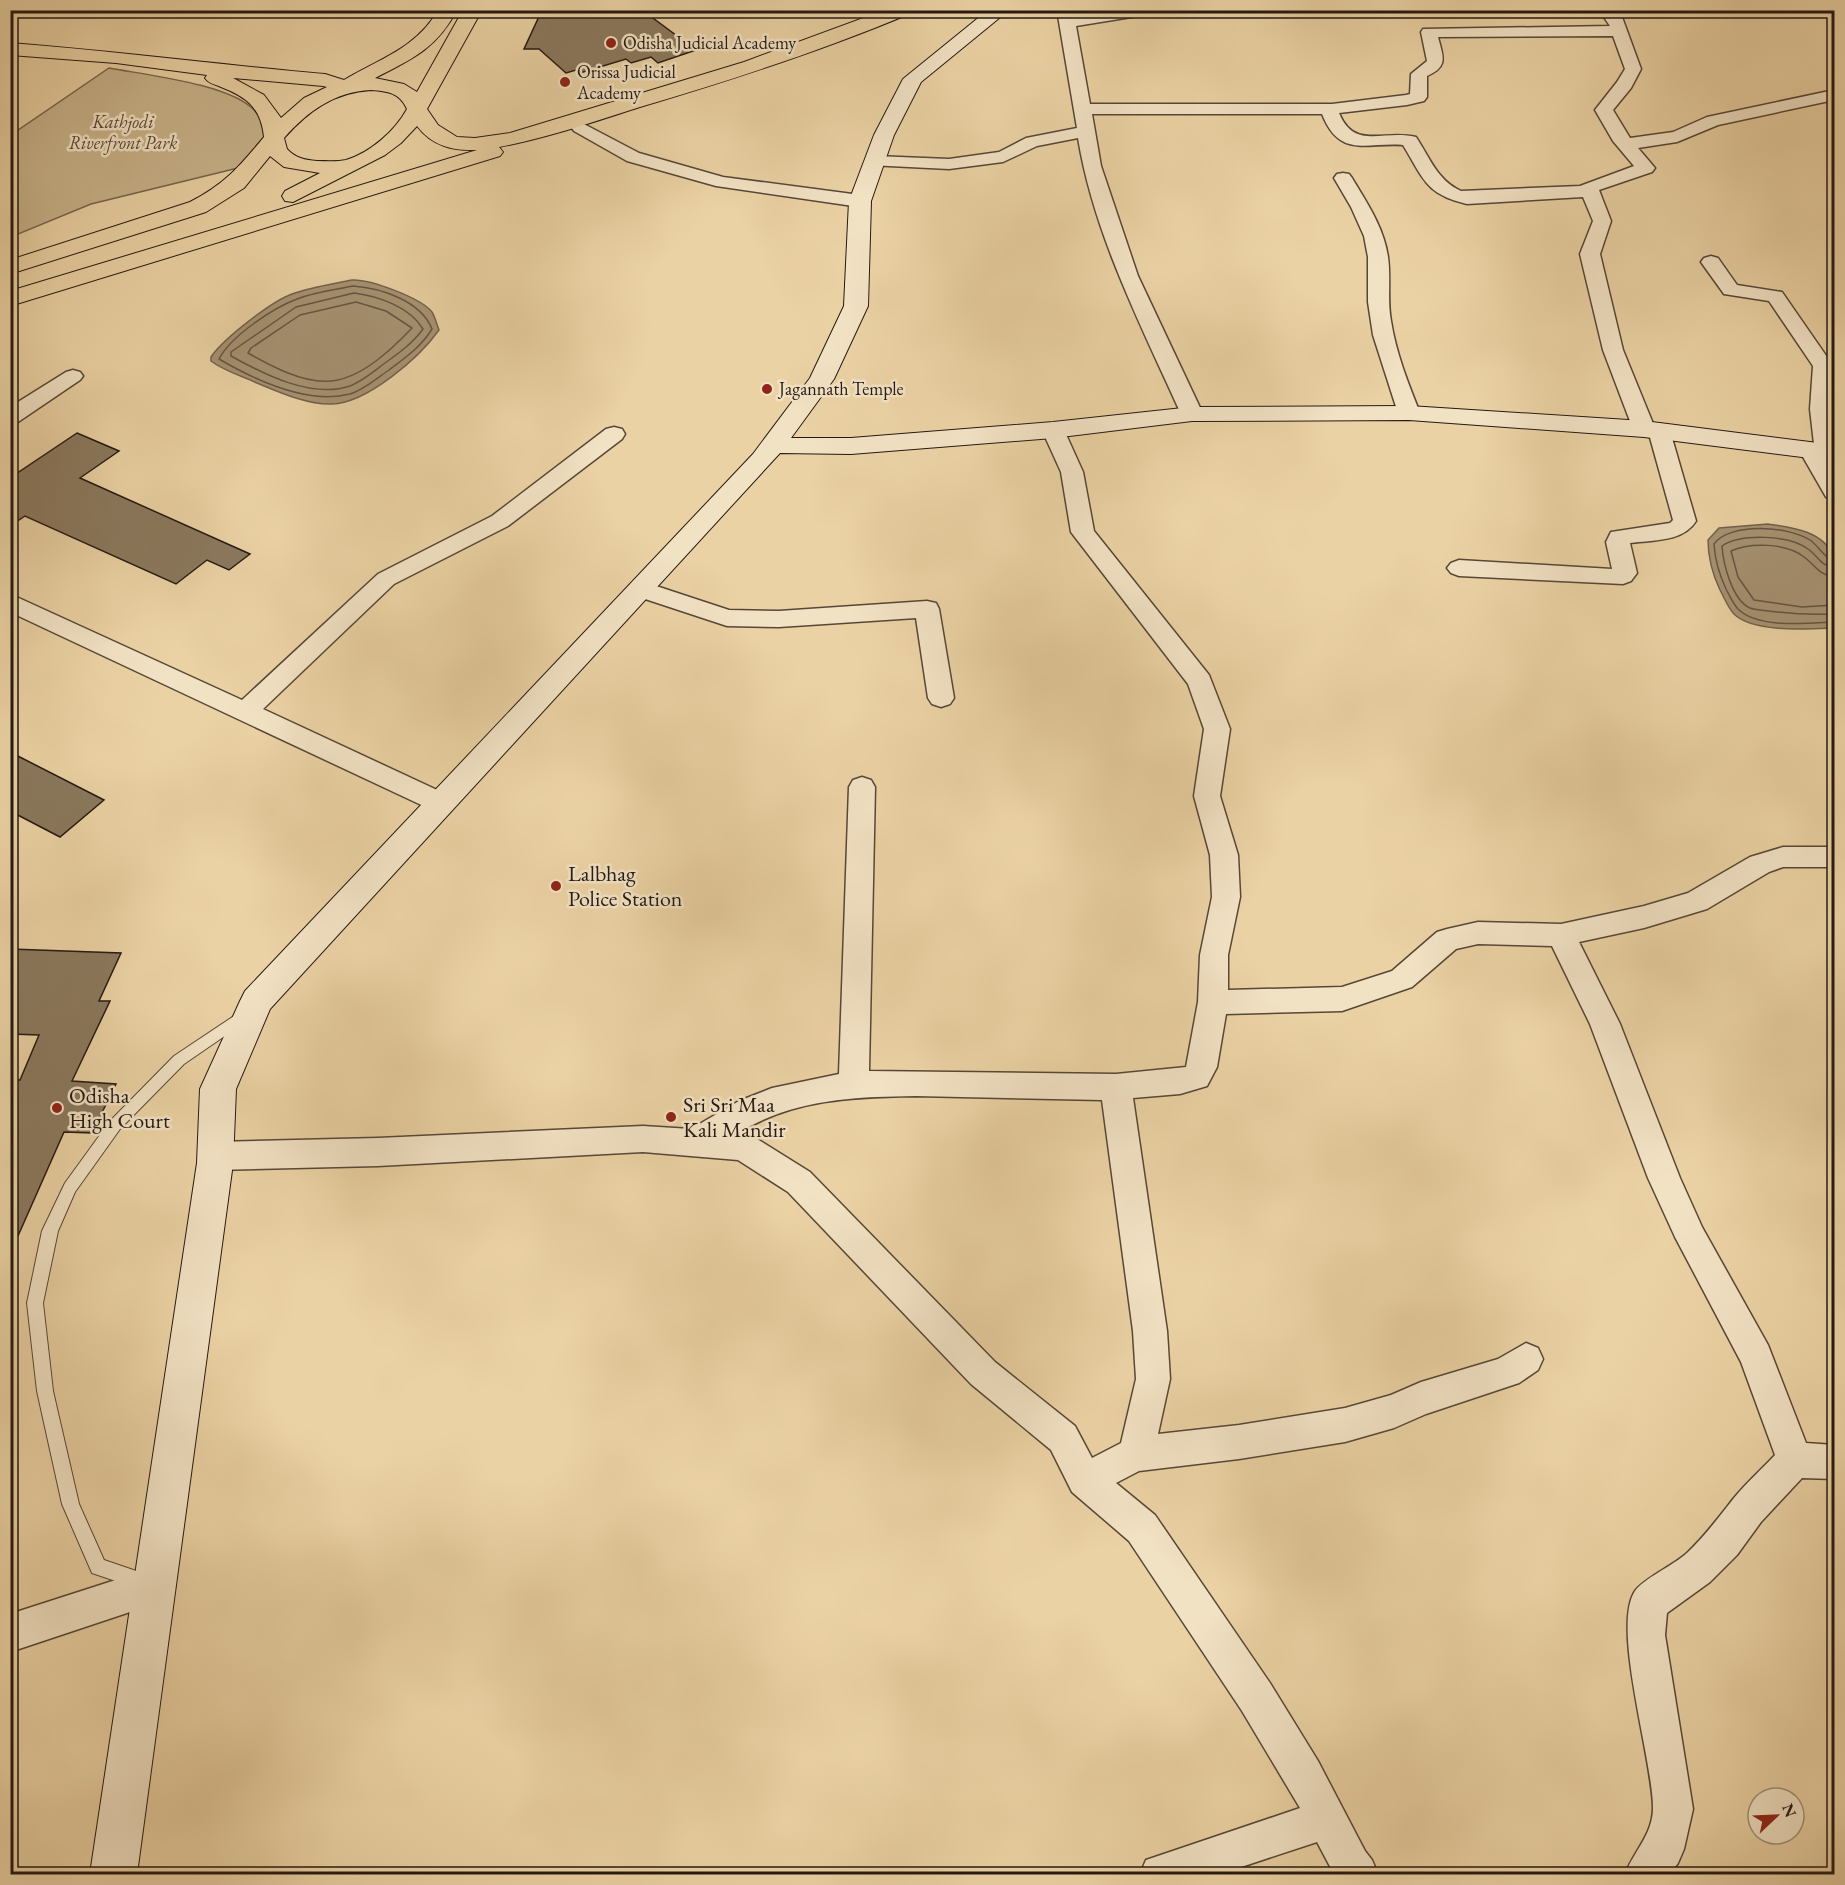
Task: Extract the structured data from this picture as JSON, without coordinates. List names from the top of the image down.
{
  "parks": ["Kathjodi Riverfront Park"],
  "places": [
    "Odisha Judicial Academy",
    "Orissa Judicial Academy",
    "Jagannath Temple",
    "Lalbhag Police Station",
    "Odisha High Court",
    "Sri Sri Maa Kali Mandir"
  ],
  "north": "top right"
}
